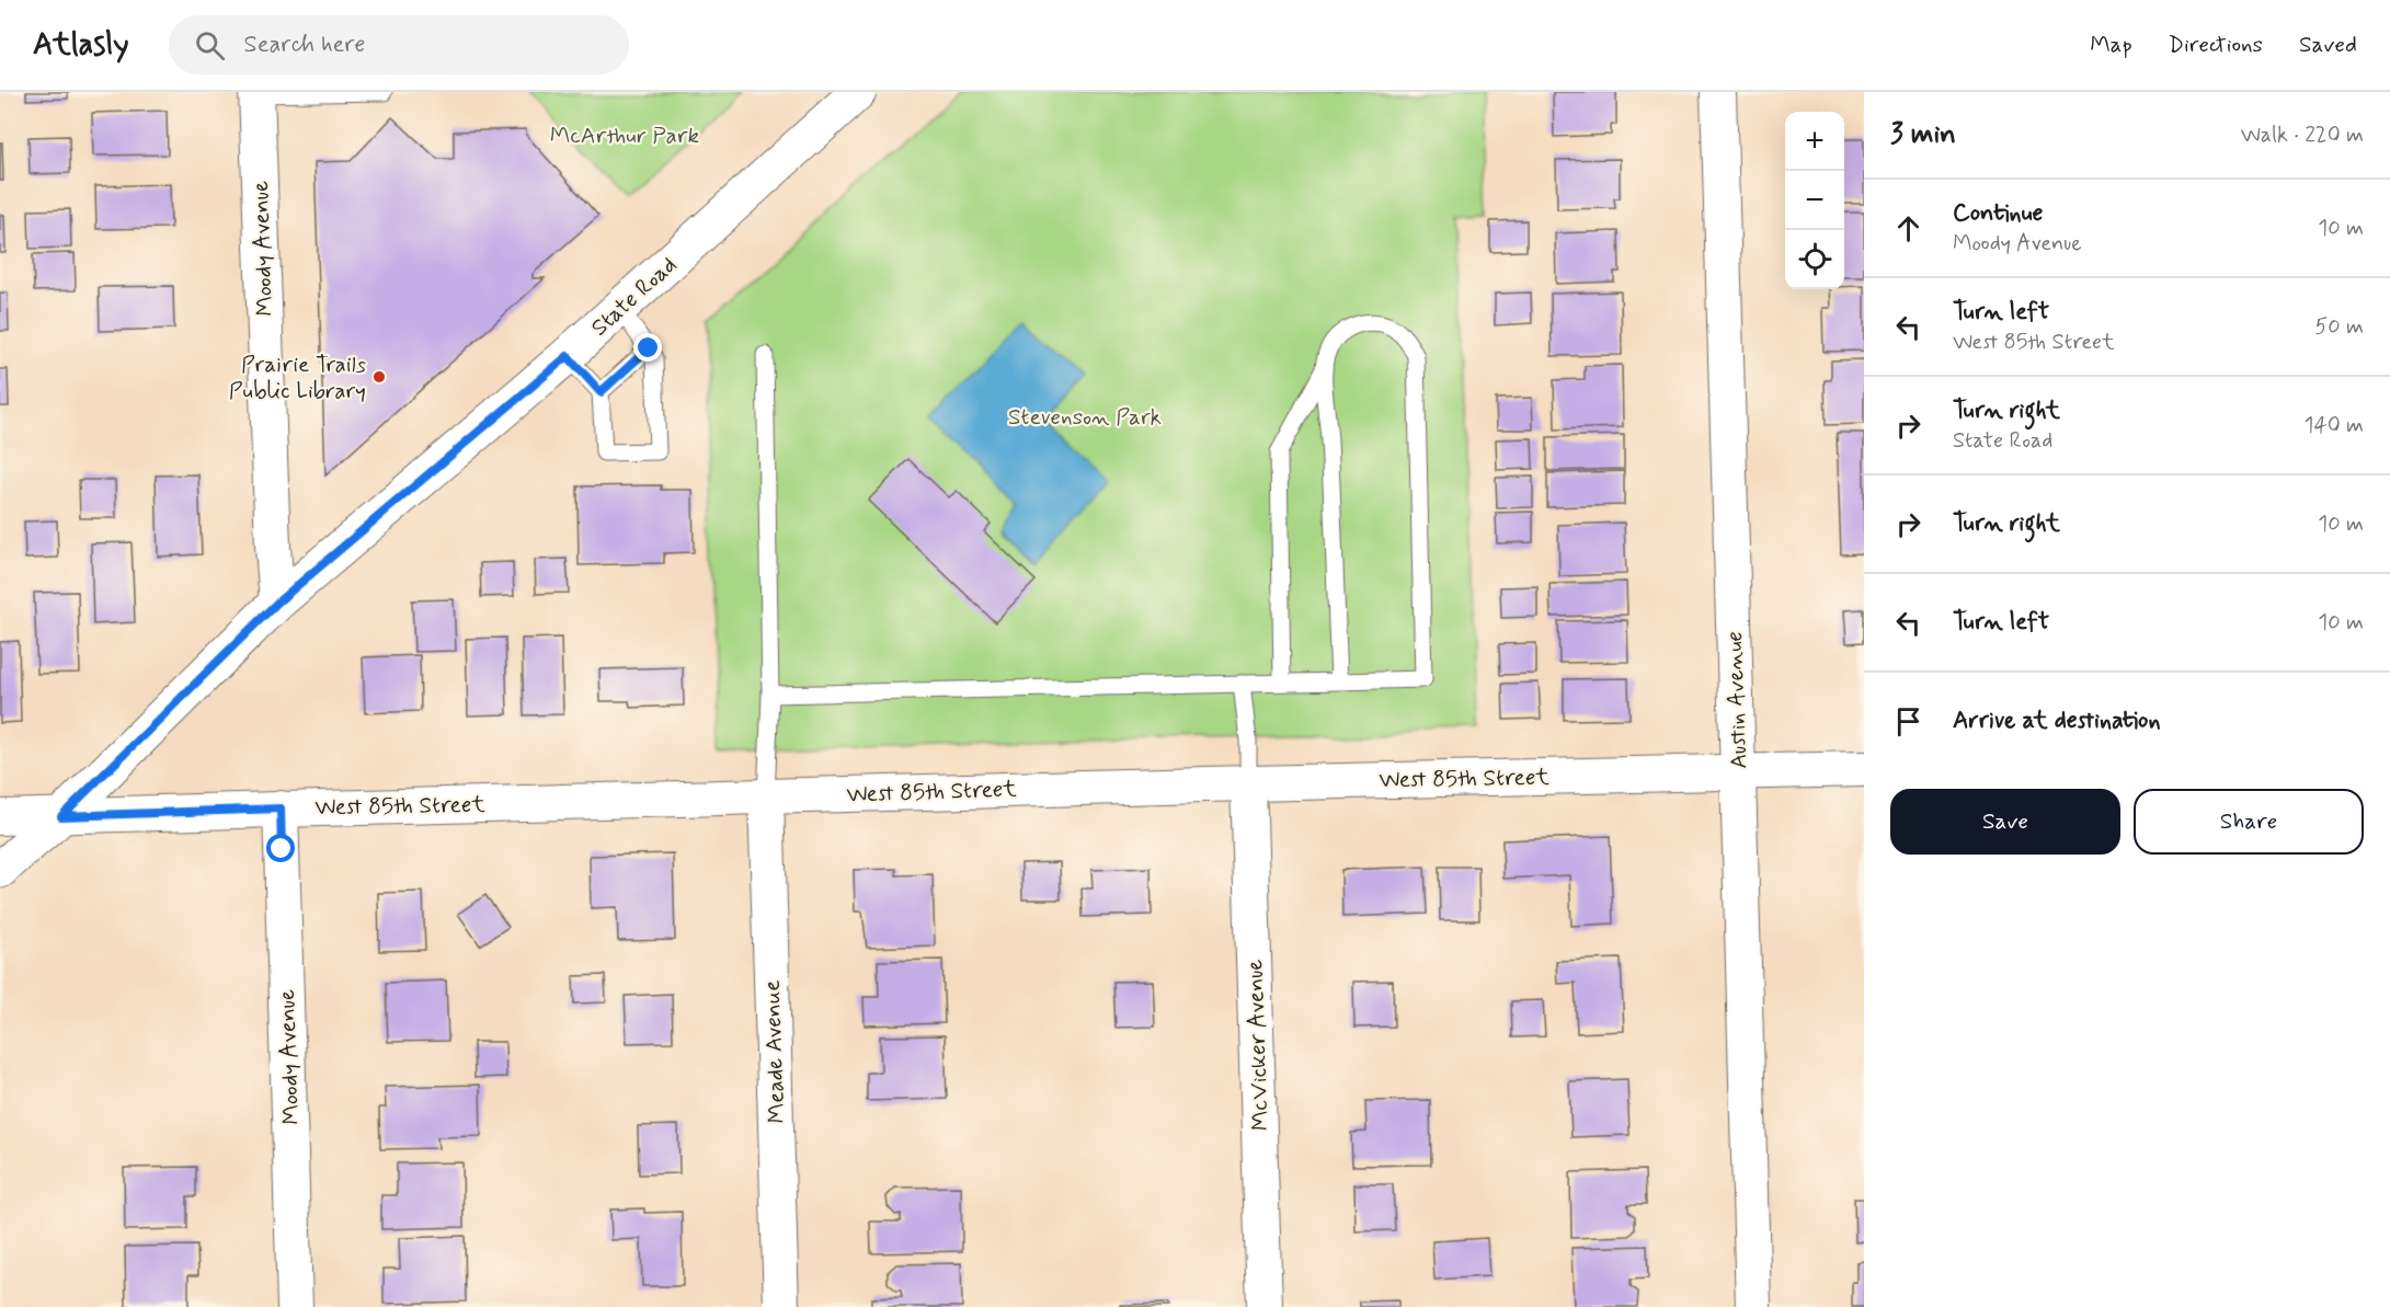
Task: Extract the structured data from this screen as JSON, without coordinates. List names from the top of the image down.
{
  "streets": {
    "street": [
      "Moody Avenue",
      "State Road",
      "Austin Avenue",
      "West 85th Street",
      "McVicker Avenue",
      "Meade Avenue"
    ]
  },
  "crossings": [
    ["Moody Avenue", "State Road"],
    ["Moody Avenue", "West 85th Street"],
    ["State Road", "West 85th Street"],
    ["Austin Avenue", "West 85th Street"],
    ["West 85th Street", "McVicker Avenue"],
    ["West 85th Street", "Meade Avenue"]
  ],
  "parks": ["McArthur Park", "Stevenson Park"],
  "places": ["Prairie Trails Public Library"],
  "page": {
    "header": "Atlasly",
    "search": "Search here",
    "nav": ["Map", "Directions", "Saved"],
    "heading": ["3 min", "Walk · 220 m"],
    "map_buttons": ["+", "−"],
    "list": [
      ["Continue", "Moody Avenue", "10 m"],
      ["Turn left", "West 85th Street", "50 m"],
      ["Turn right", "State Road", "140 m"],
      ["Turn right", "10 m"],
      ["Turn left", "10 m"],
      "Arrive at destination"
    ],
    "buttons": ["Save", "Share"]
  }
}
